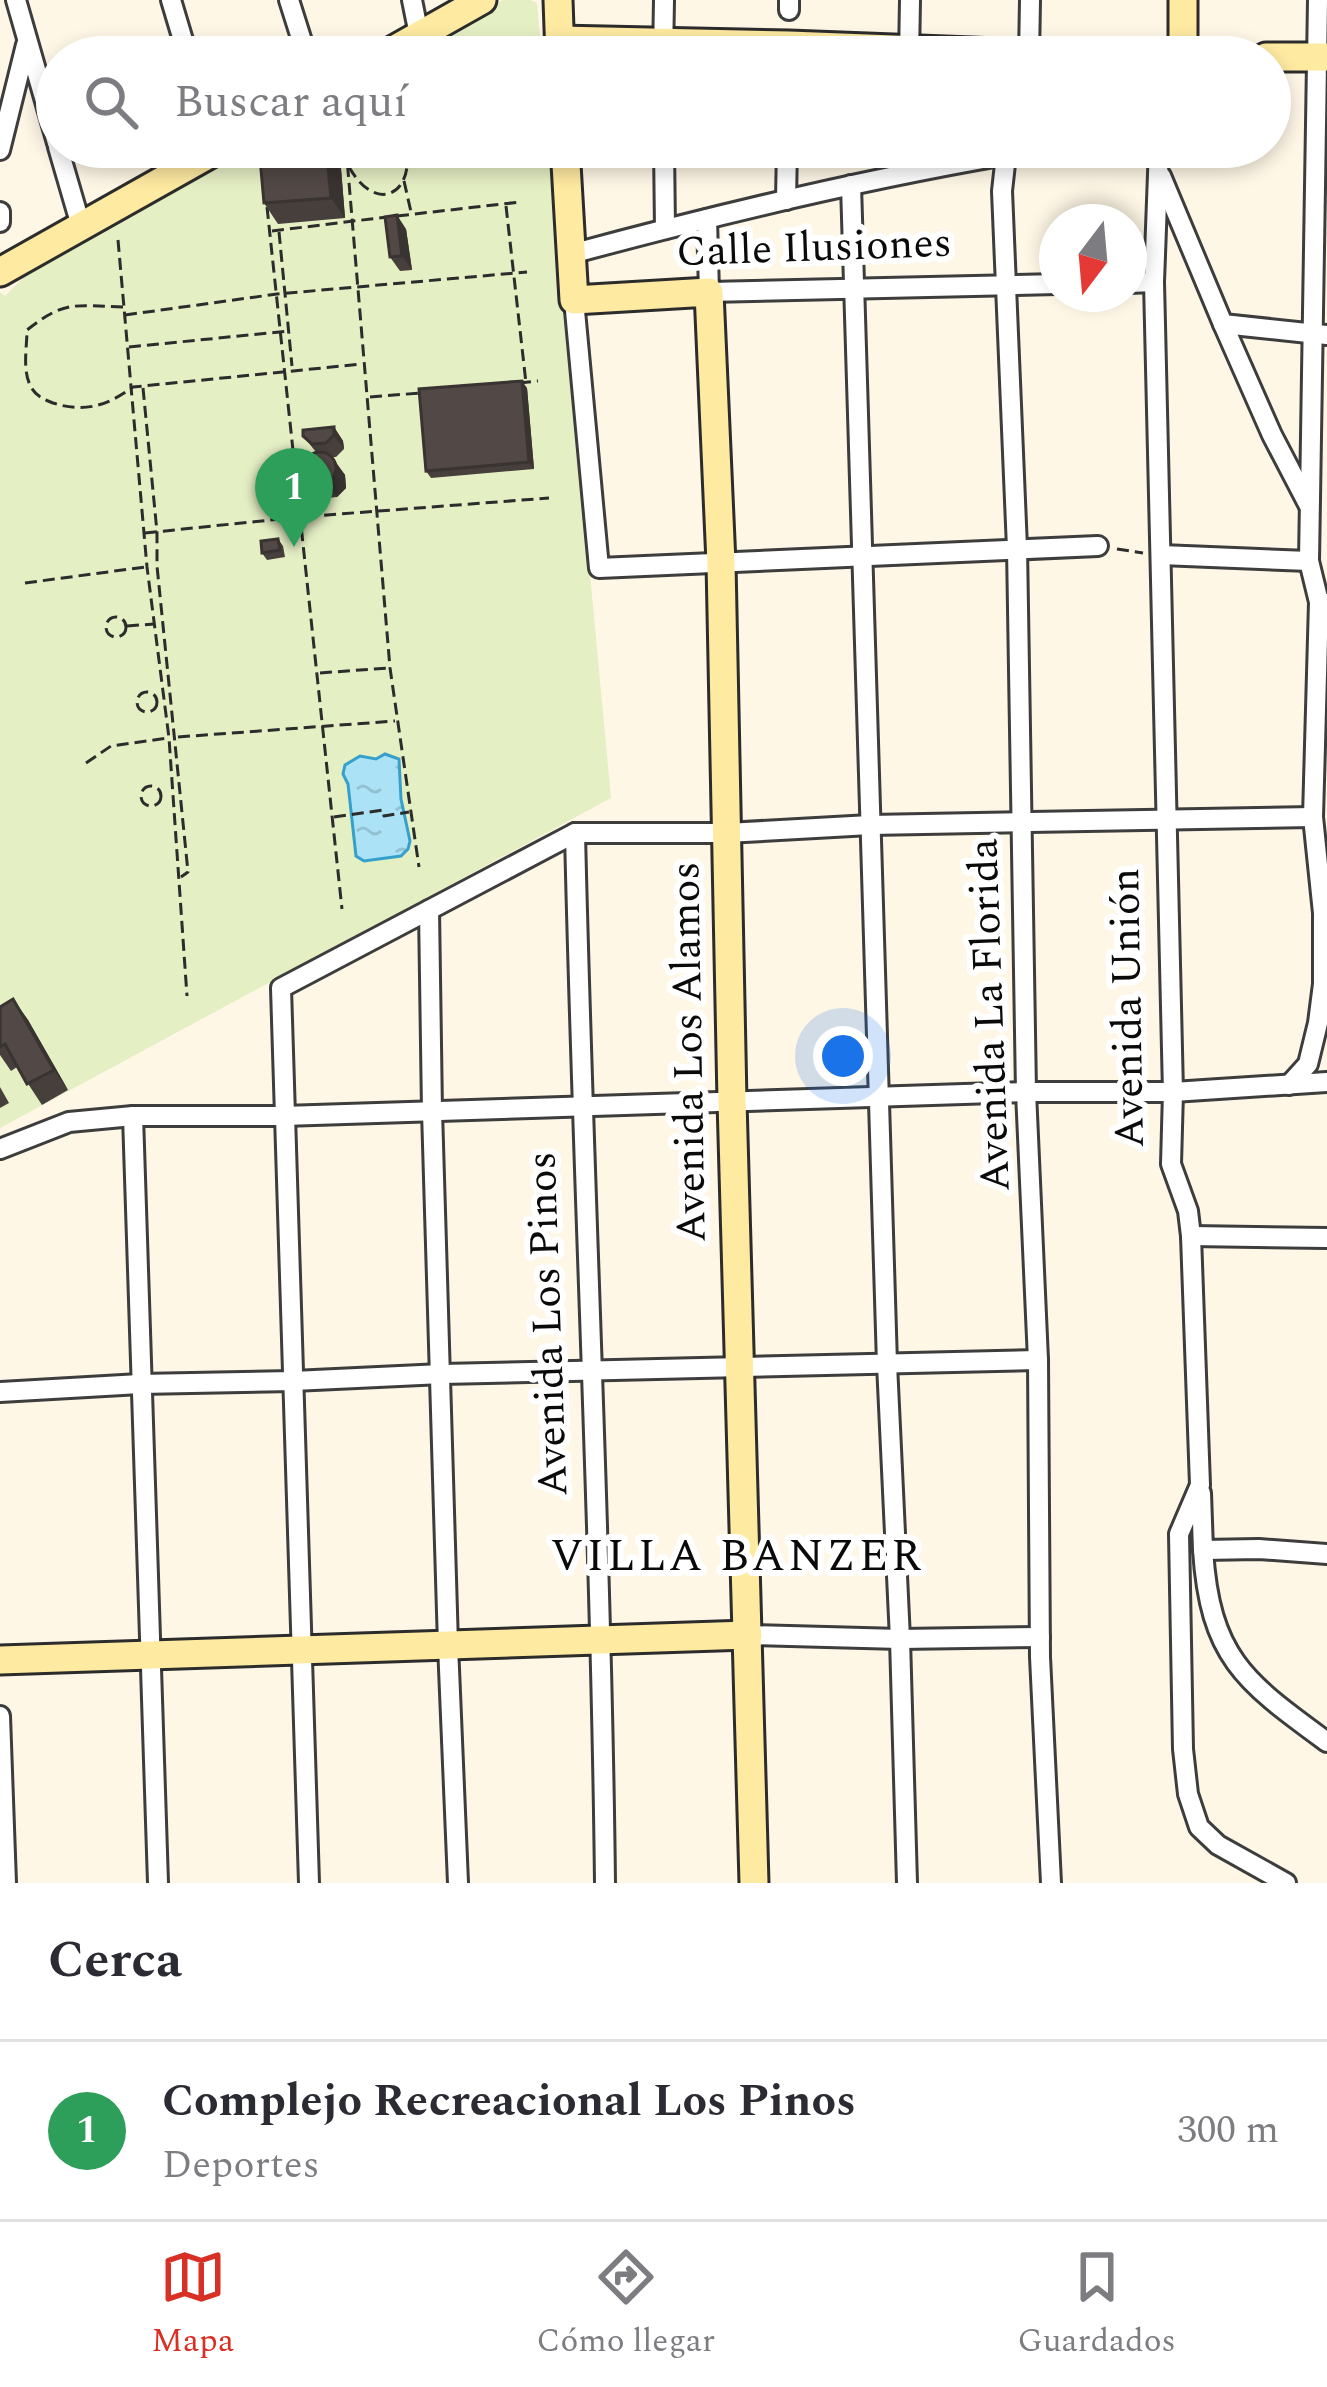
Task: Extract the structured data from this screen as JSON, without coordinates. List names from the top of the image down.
{
  "streets": {
    "street": [
      "Calle Ilusiones",
      "Avenida Unión",
      "Avenida La Florida",
      "Avenida Los Alamos",
      "Avenida Los Pinos"
    ]
  },
  "crossings": [
    ["Calle Ilusiones", "Avenida La Florida"],
    ["Calle Ilusiones", "Avenida Los Alamos"]
  ],
  "districts": ["VILLA BANZER"],
  "north": "bottom",
  "page": {
    "search": "Buscar aquí",
    "pins": "1",
    "heading": "Cerca",
    "list": [
      {
        "mark": "1",
        "name": "Complejo Recreacional Los Pinos",
        "note": "Deportes",
        "value": "300 m"
      }
    ],
    "nav": ["Mapa", "Cómo llegar", "Guardados"]
  }
}
